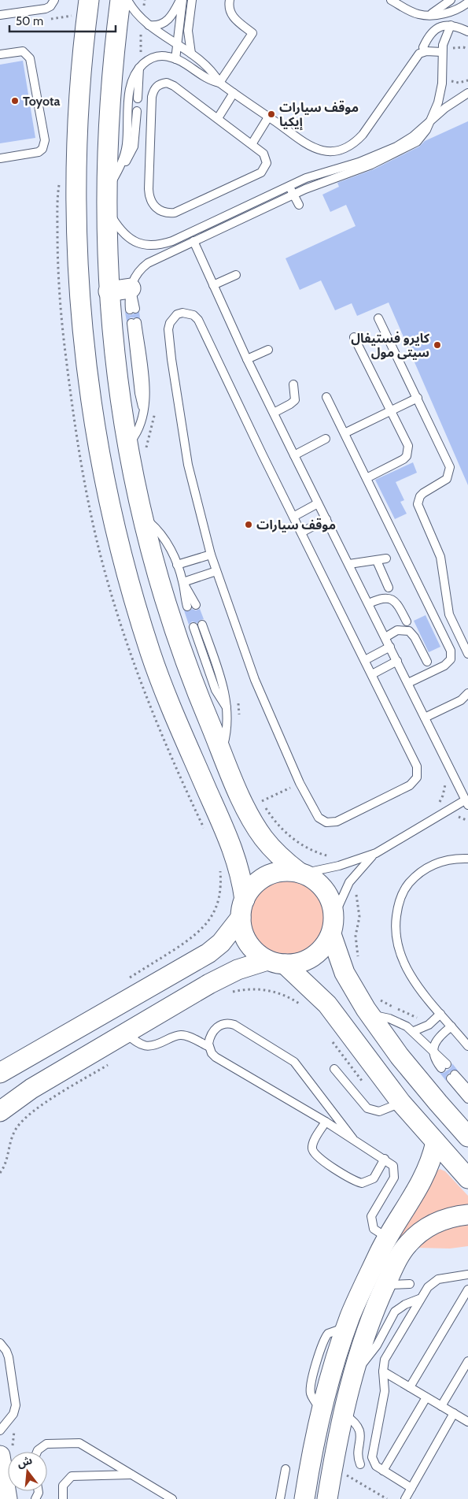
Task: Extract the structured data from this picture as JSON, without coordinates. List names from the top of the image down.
{
  "places": [
    "Toyota",
    "موقف سيارات إيكيا",
    "كايرو فستيفال سيتى مول",
    "موقف سيارات"
  ],
  "scale_bar": "50 m",
  "north": "top"
}
